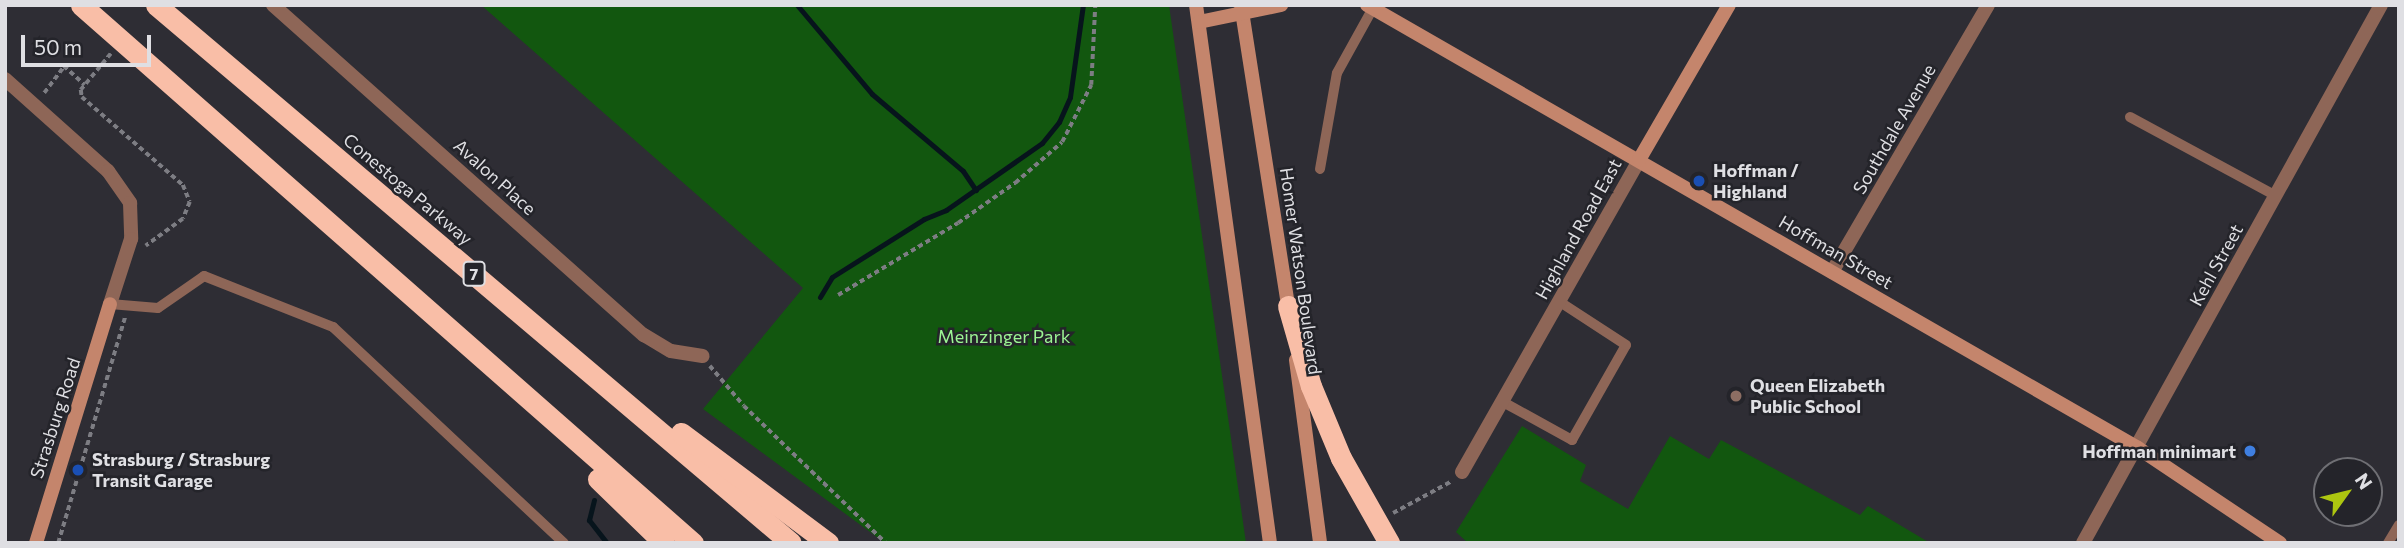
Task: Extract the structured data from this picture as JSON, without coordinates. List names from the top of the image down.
{
  "streets": {
    "highway": ["Conestoga Parkway", "7"],
    "street": [
      "Southdale Avenue",
      "Avalon Place",
      "Highland Road East",
      "Hoffman Street",
      "Kehl Street",
      "Homer Watson Boulevard",
      "Strasburg Road"
    ]
  },
  "crossings": [
    ["Southdale Avenue", "Hoffman Street"],
    ["Highland Road East", "Hoffman Street"],
    ["Hoffman Street", "Kehl Street"]
  ],
  "parks": ["Meinzinger Park"],
  "places": [
    "Hoffman / Highland",
    "Queen Elizabeth Public School",
    "Hoffman minimart",
    "Strasburg / Strasburg Transit Garage"
  ],
  "scale_bar": "50 m",
  "north": "top right"
}
